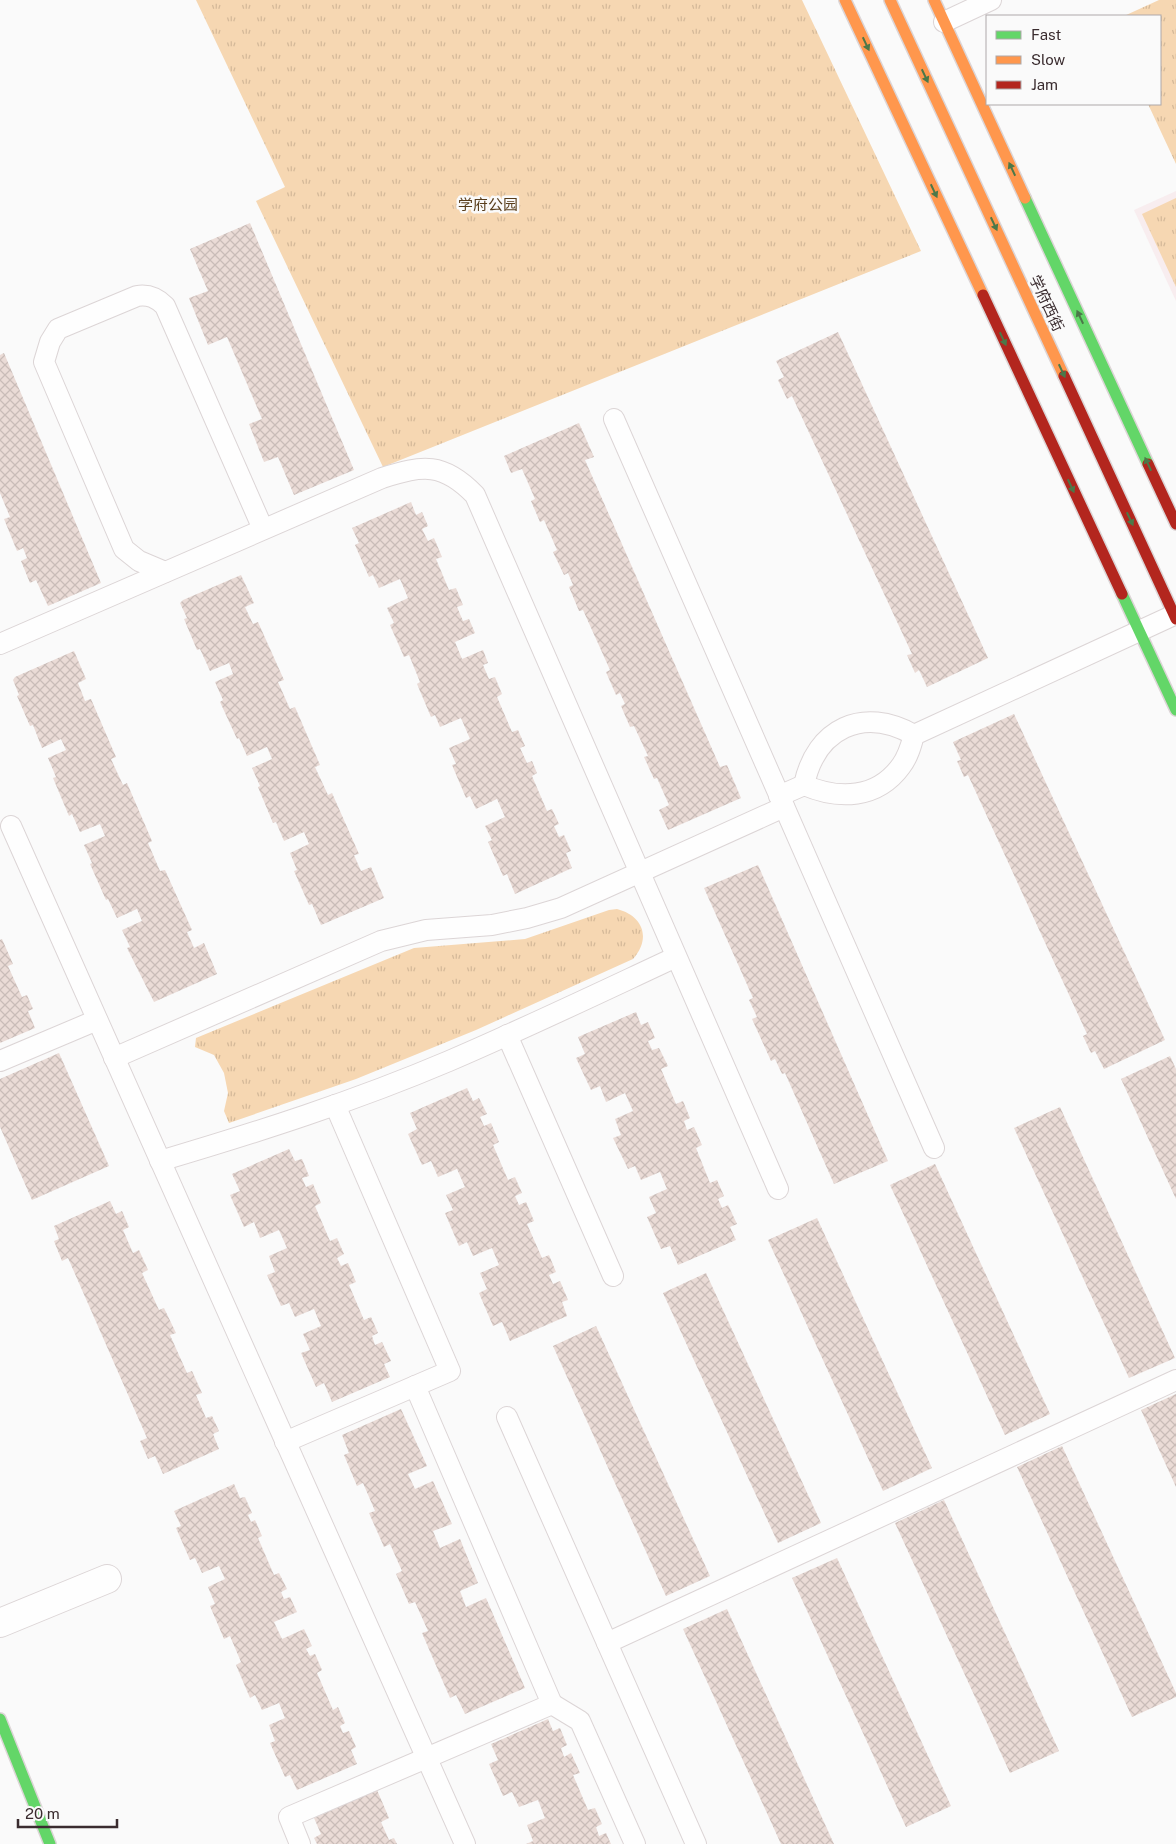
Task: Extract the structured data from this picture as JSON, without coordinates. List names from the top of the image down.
{
  "streets": {
    "street": ["学府西街"]
  },
  "parks": ["学府公园"],
  "legend": ["Fast", "Slow", "Jam"],
  "scale_bar": "20 m"
}
